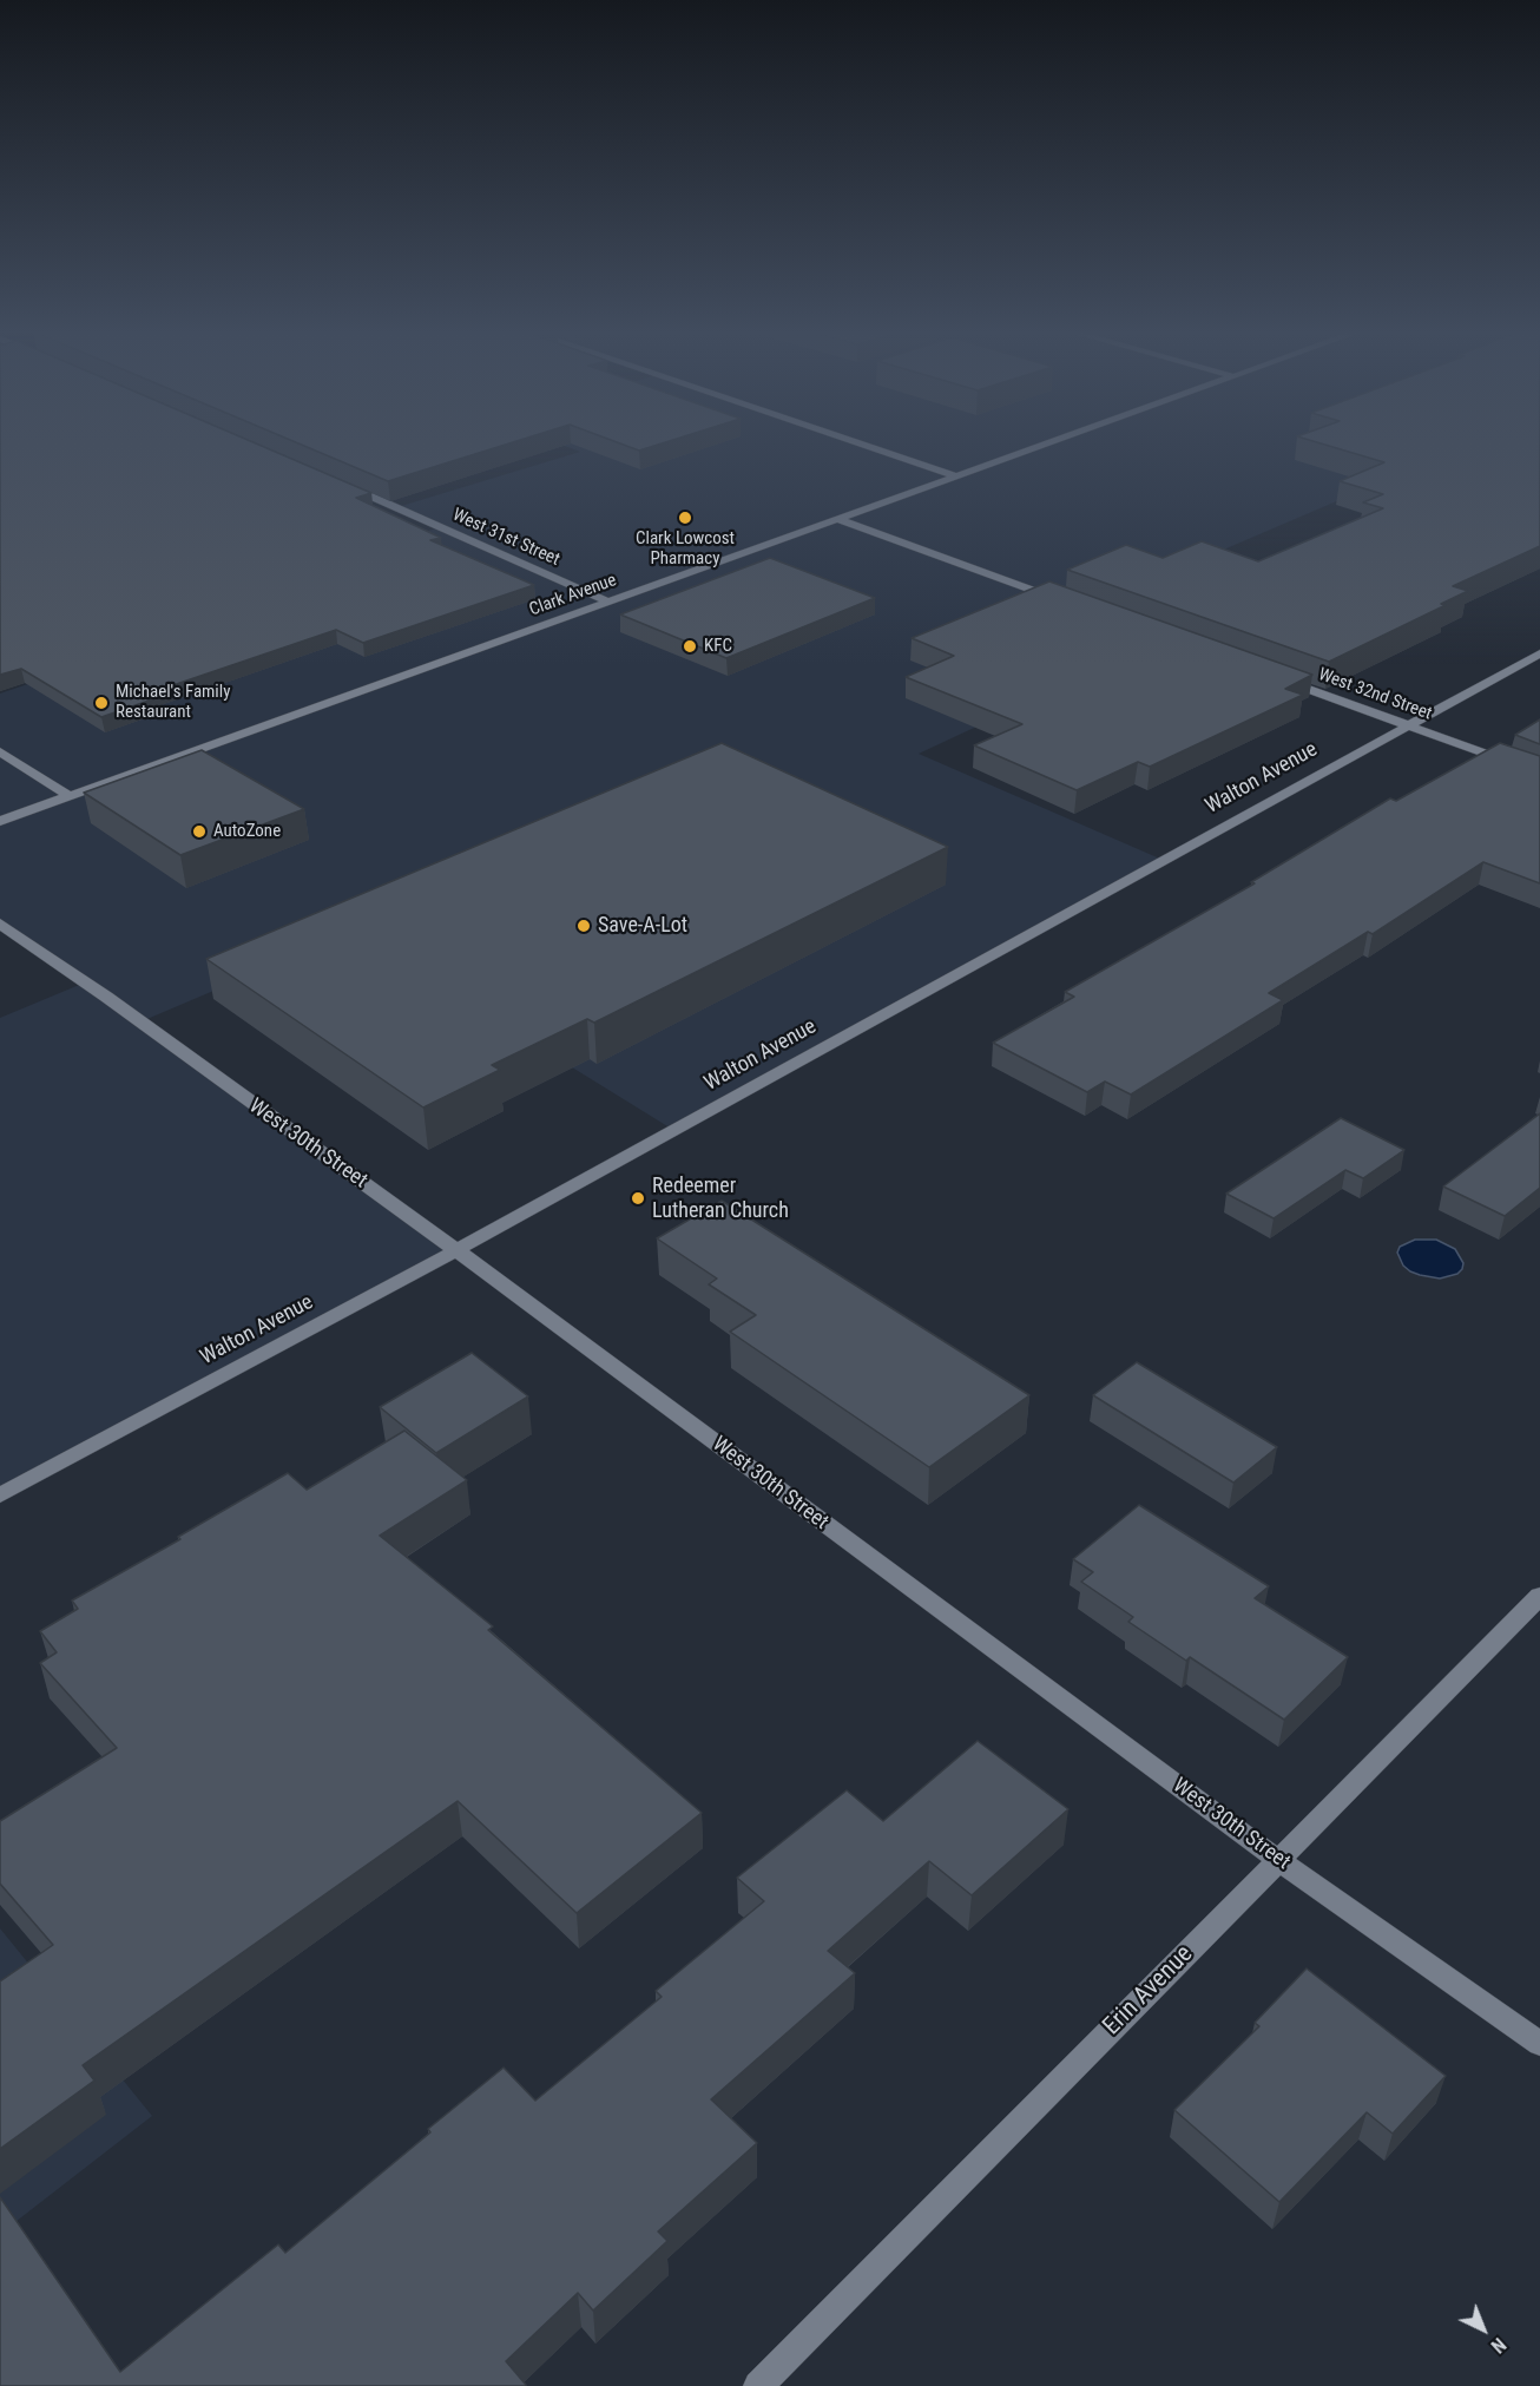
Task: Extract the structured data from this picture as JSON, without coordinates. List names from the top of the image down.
{
  "streets": {
    "street": [
      "West 31st Street",
      "Clark Avenue",
      "West 32nd Street",
      "Walton Avenue",
      "West 30th Street",
      "Erin Avenue"
    ]
  },
  "crossings": [
    ["West 31st Street", "Clark Avenue"],
    ["West 32nd Street", "Walton Avenue"],
    ["Walton Avenue", "West 30th Street"],
    ["West 30th Street", "Erin Avenue"]
  ],
  "places": [
    "Clark Lowcost Pharmacy",
    "KFC",
    "Michael's Family Restaurant",
    "AutoZone",
    "Save-A-Lot",
    "Redeemer Lutheran Church"
  ],
  "north": "bottom right"
}
